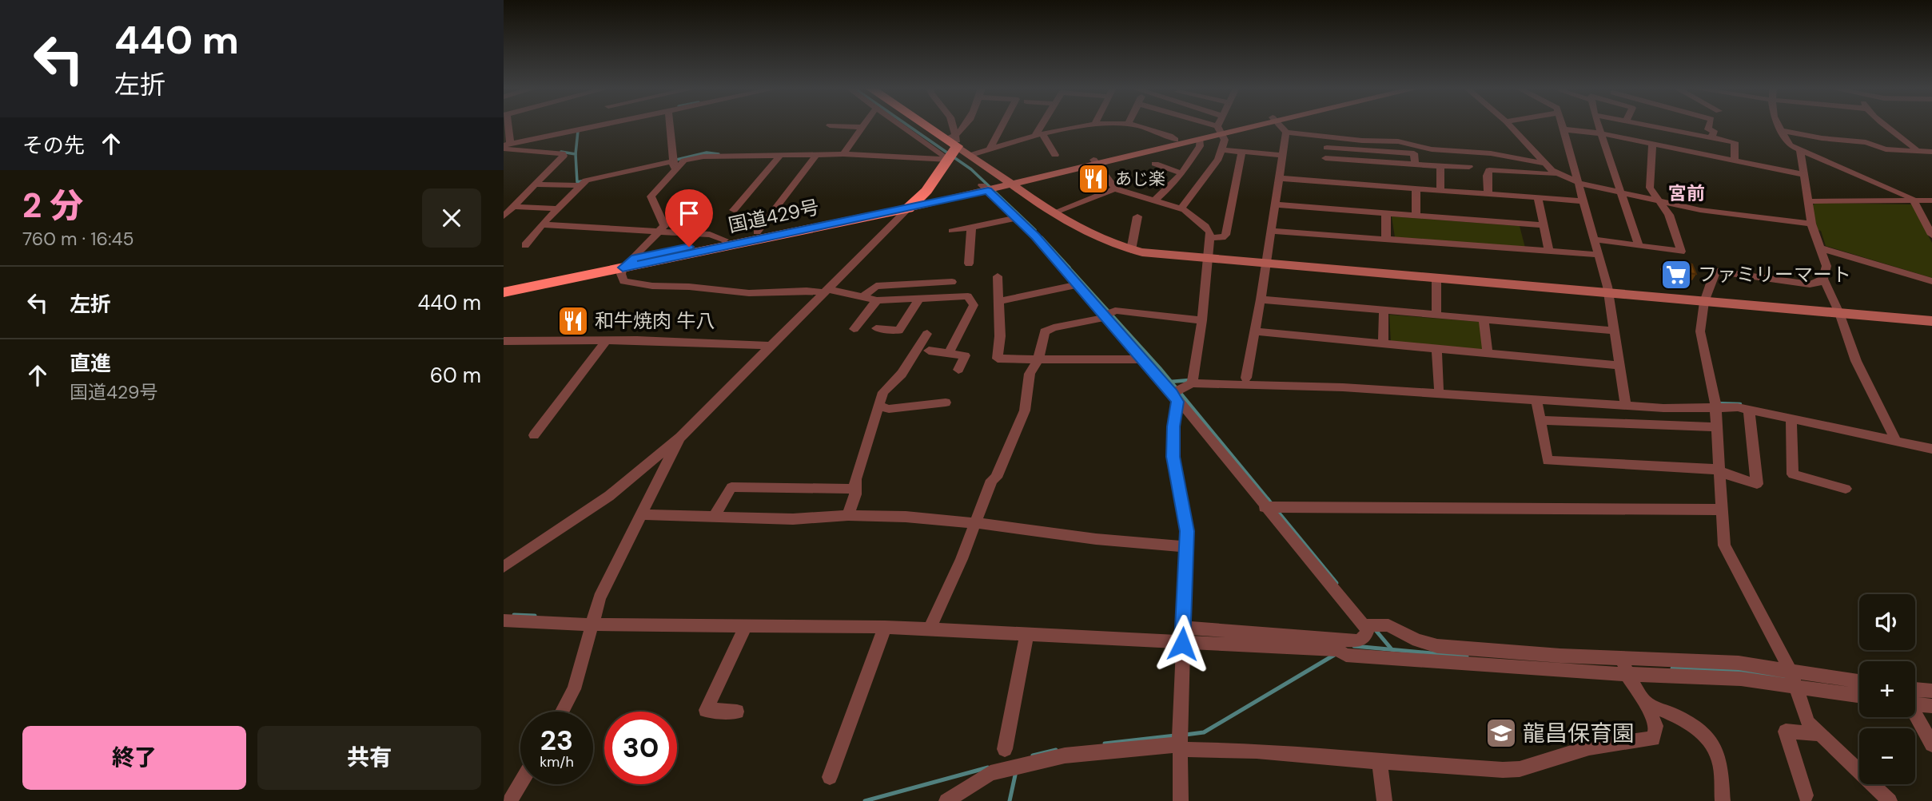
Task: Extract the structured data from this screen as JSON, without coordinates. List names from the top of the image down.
{
  "streets": {
    "highway": ["国道429号"]
  },
  "districts": ["宮前"],
  "places": {
    "restaurant": ["あじ楽", "和牛焼肉 牛八"],
    "supermarket": ["ファミリーマート"],
    "school or university": ["龍昌保育園"]
  },
  "page": {
    "turn": ["440 m", "左折"],
    "then": "その先",
    "heading": ["2 分", "760 m · 16:45"],
    "list": [
      {
        "name": "左折",
        "value": "440 m"
      },
      {
        "name": "直進",
        "note": "国道429号",
        "value": "60 m"
      }
    ],
    "map_buttons": ["+", "−"],
    "speed": "23 km/h",
    "limit": "30",
    "buttons": ["終了", "共有"]
  }
}
